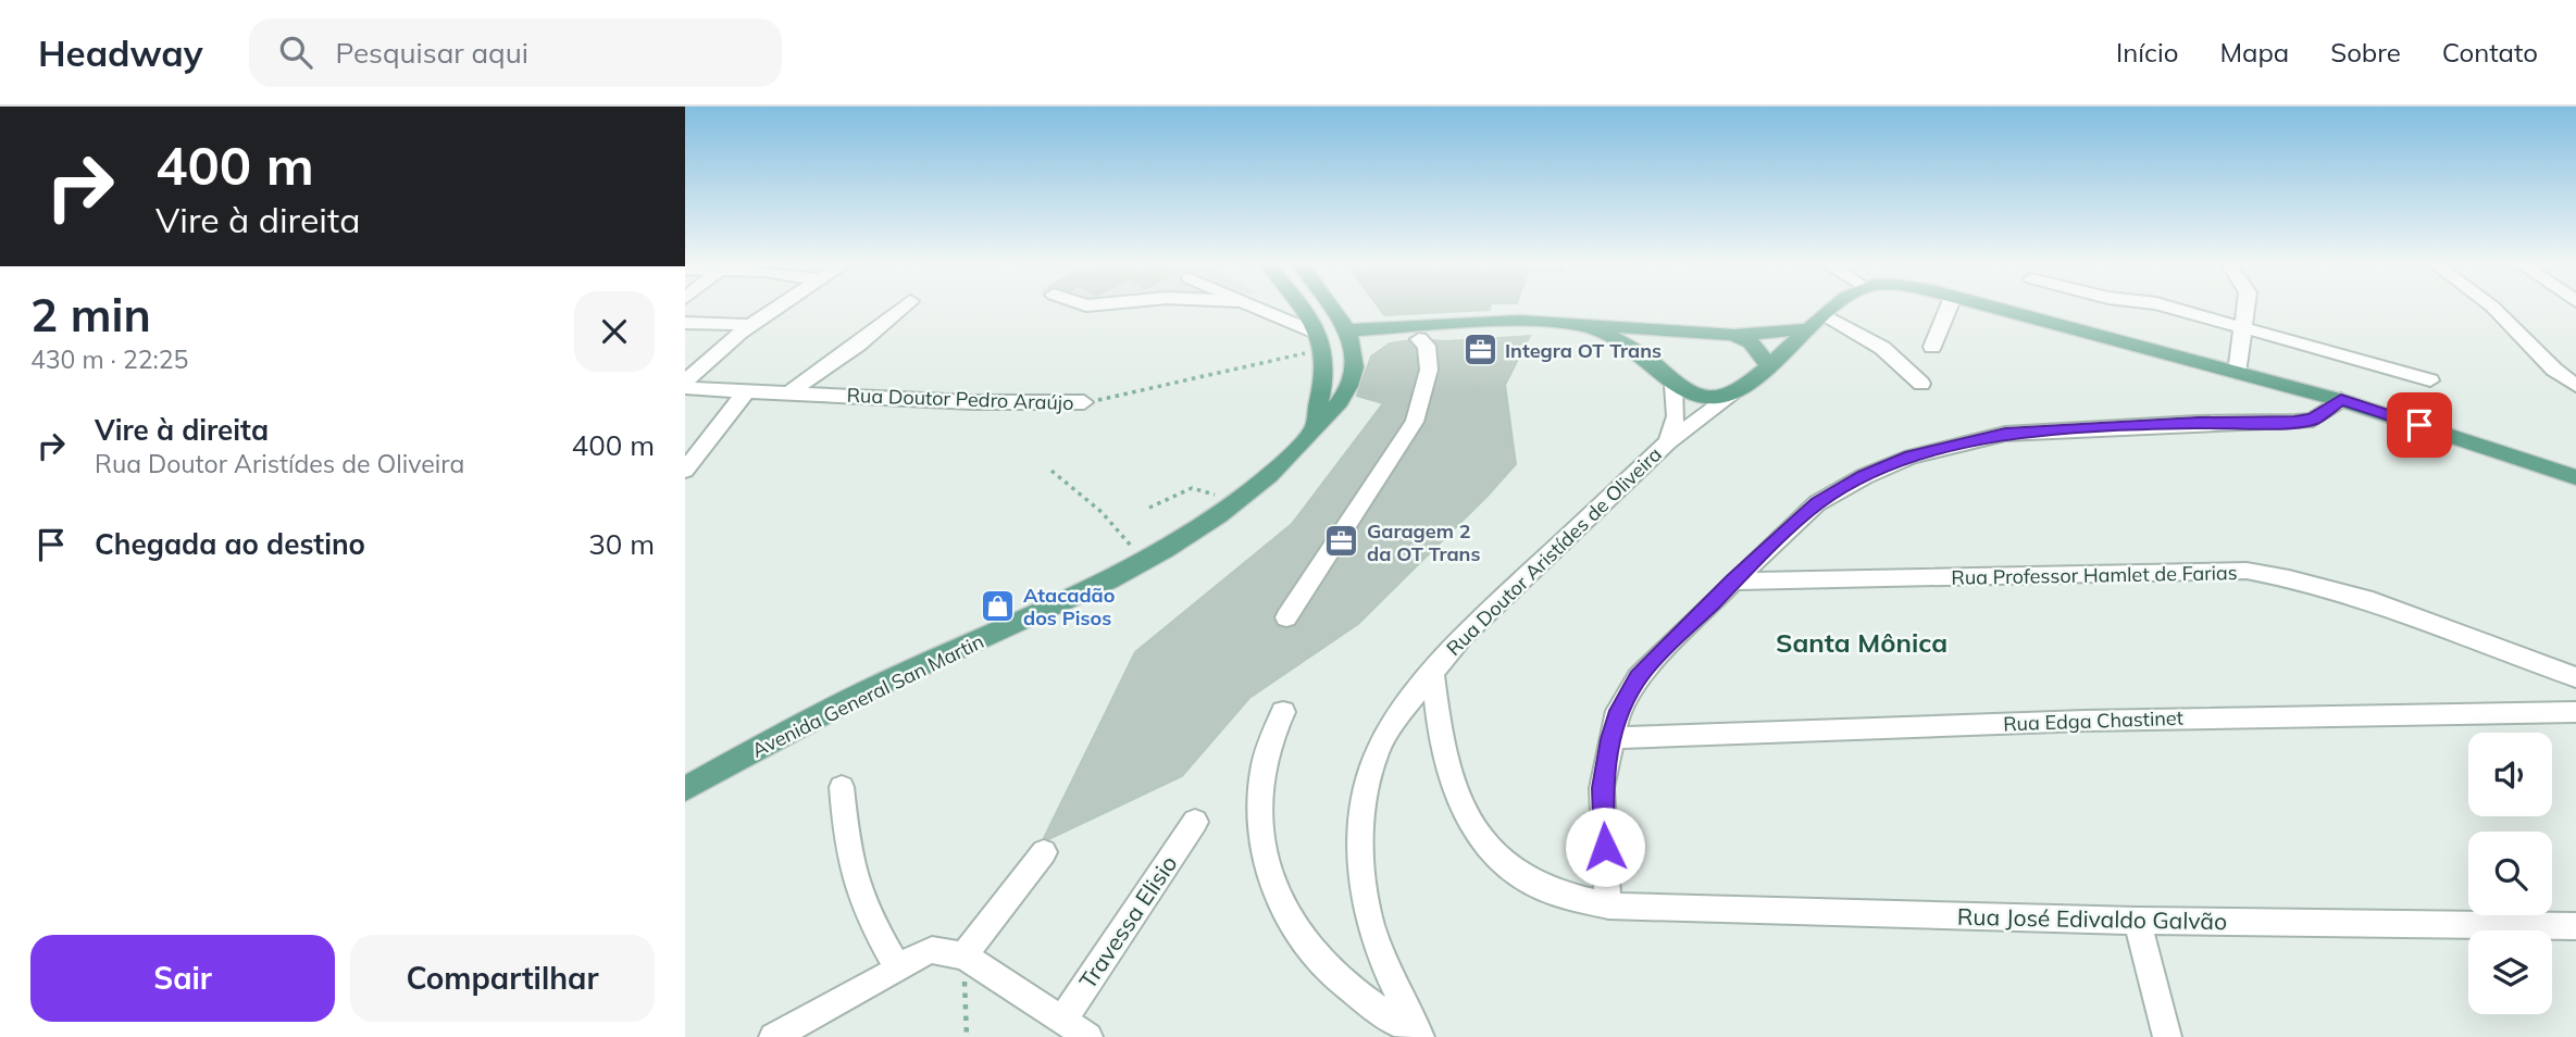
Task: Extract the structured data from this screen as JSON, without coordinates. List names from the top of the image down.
{
  "streets": {
    "main road": ["Rua Doutor Aristídes de Oliveira", "Avenida General San Martin"],
    "street": [
      "Rua Doutor Pedro Araújo",
      "Rua Professor Hamlet de Farias",
      "Rua Edga Chastinet",
      "Rua José Edivaldo Galvão",
      "Travessa Elisio"
    ]
  },
  "crossings": [
    ["Rua Doutor Aristídes de Oliveira", "Rua José Edivaldo Galvão"]
  ],
  "districts": ["Santa Mônica"],
  "places": {
    "office": ["Integra OT Trans", "Garagem 2 da OT Trans"],
    "shop": ["Atacadão dos Pisos"]
  },
  "page": {
    "header": "Headway",
    "search": "Pesquisar aqui",
    "nav": [
      "Início",
      "Mapa",
      "Sobre",
      "Contato"
    ],
    "turn": ["400 m", "Vire à direita"],
    "heading": ["2 min", "430 m · 22:25"],
    "list": [
      {
        "name": "Vire à direita",
        "note": "Rua Doutor Aristídes de Oliveira",
        "value": "400 m"
      },
      {
        "name": "Chegada ao destino",
        "value": "30 m"
      }
    ],
    "buttons": ["Sair", "Compartilhar"]
  }
}
